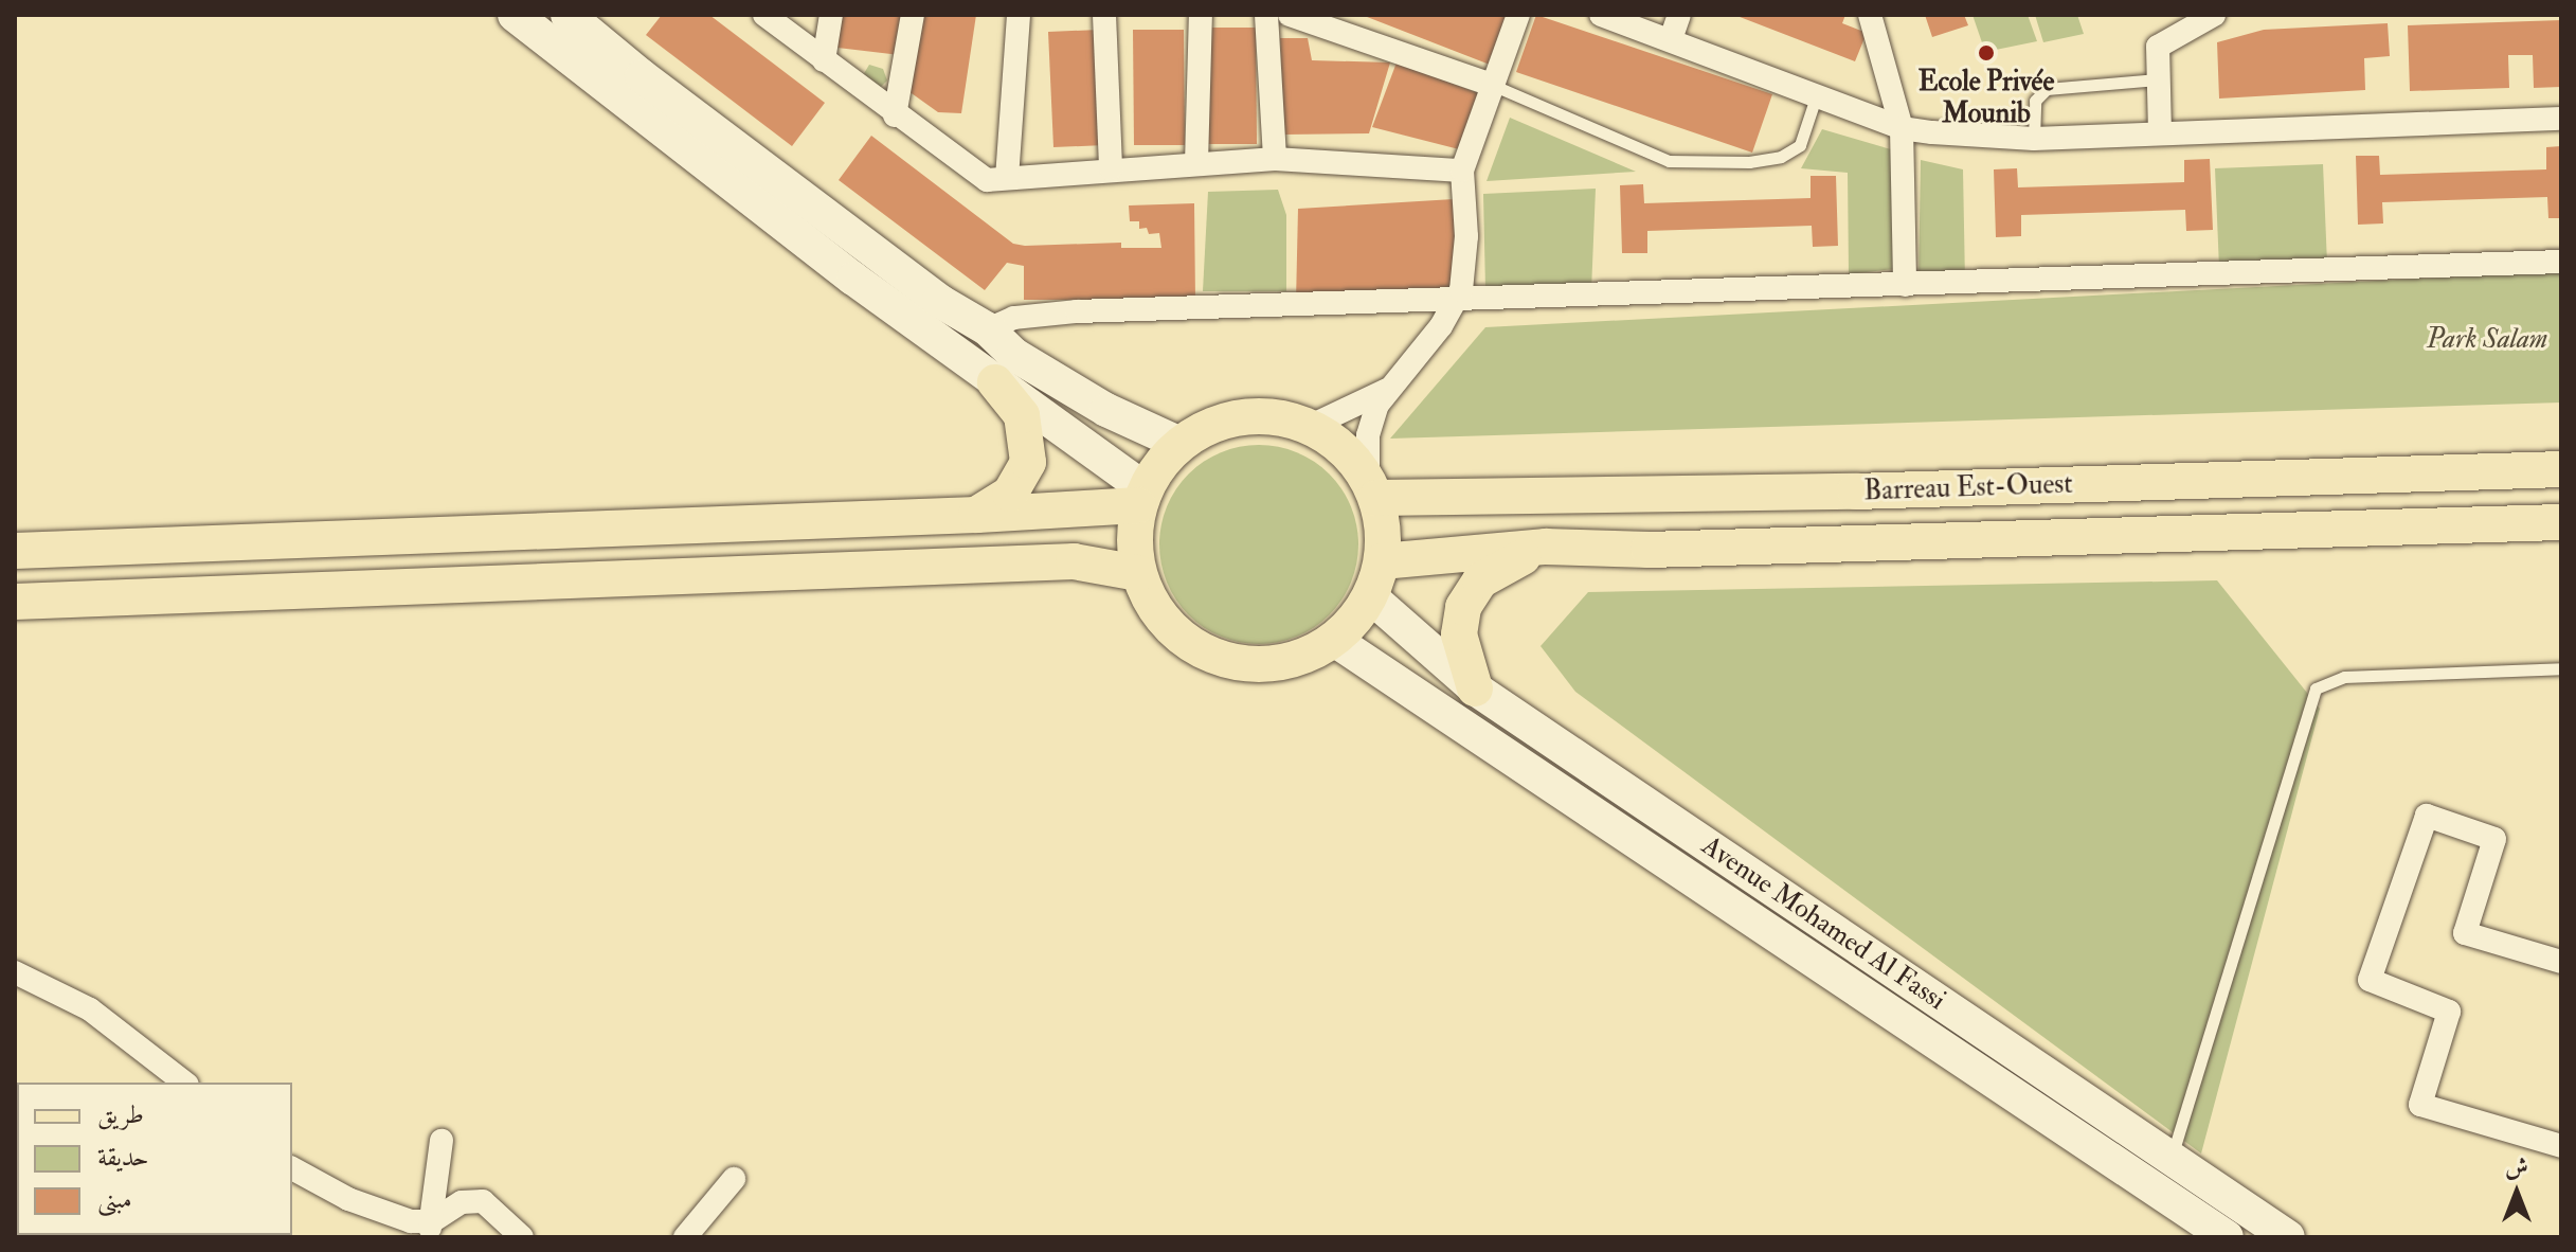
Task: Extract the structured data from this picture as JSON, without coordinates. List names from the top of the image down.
{
  "streets": {
    "main road": ["Barreau Est-Ouest"],
    "street": ["Avenue Mohamed Al Fassi"]
  },
  "crossings": [
    ["Barreau Est-Ouest", "Avenue Mohamed Al Fassi"]
  ],
  "parks": ["Park Salam"],
  "places": ["Ecole Privée Mounib"],
  "legend": ["طريق", "حديقة", "مبنى"],
  "north": "top"
}
